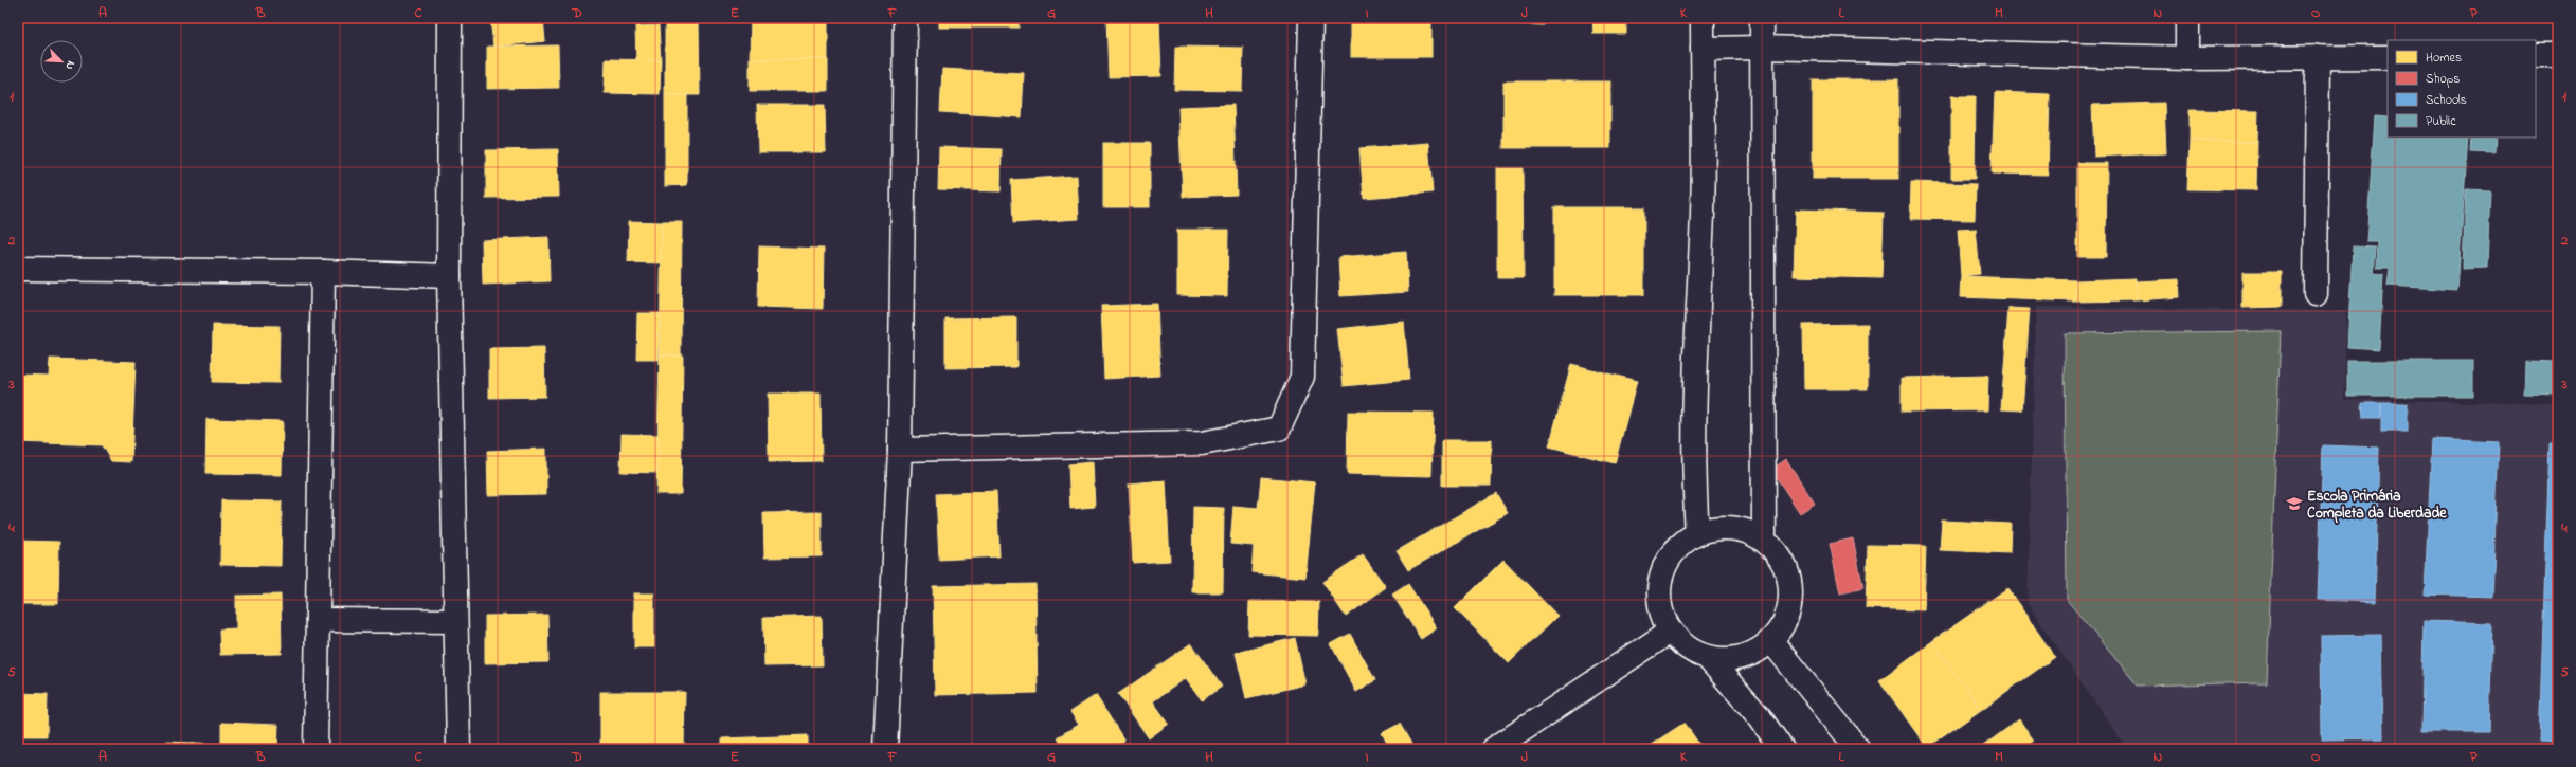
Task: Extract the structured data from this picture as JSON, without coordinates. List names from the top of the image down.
{
  "places": {
    "school or university": ["Escola Primária Completa da Liberdade"]
  },
  "legend": [
    "Homes",
    "Shops",
    "Schools",
    "Public"
  ],
  "north": "bottom right",
  "grid": {
    "columns": [
      "A",
      "B",
      "C",
      "D",
      "E",
      "F",
      "G",
      "H",
      "I",
      "J",
      "K",
      "L",
      "M",
      "N",
      "O",
      "P"
    ],
    "rows": [
      "1",
      "2",
      "3",
      "4",
      "5"
    ]
  }
}
